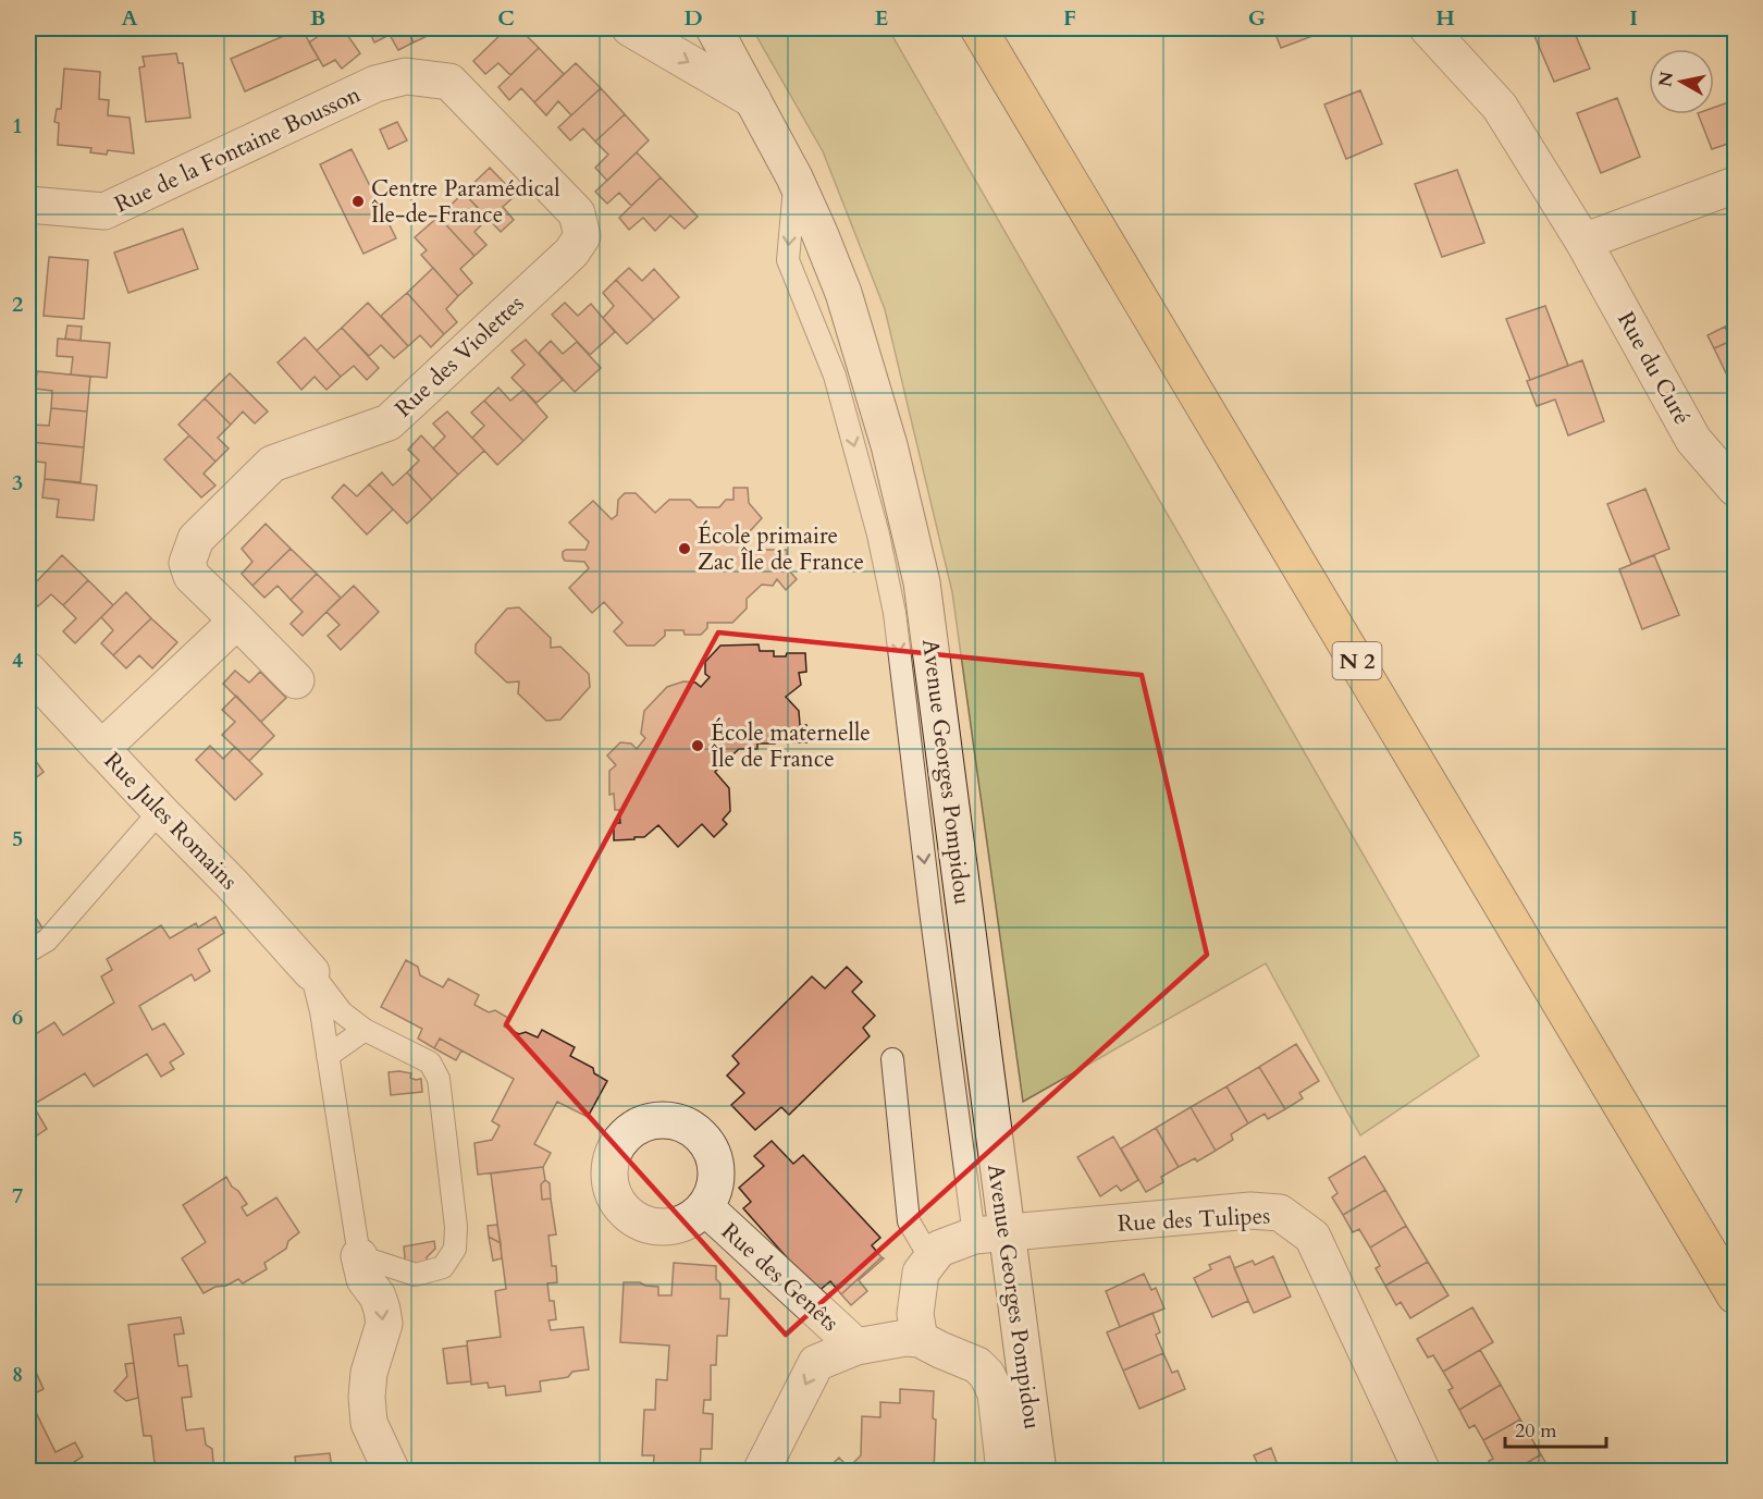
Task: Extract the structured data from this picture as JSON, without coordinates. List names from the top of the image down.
{
  "streets": {
    "main road": ["N 2"],
    "street": [
      "Rue de la Fontaine Bousson",
      "Rue des Violettes",
      "Rue du Curé",
      "Avenue Georges Pompidou",
      "Rue Jules Romains",
      "Rue des Tulipes",
      "Rue des Genêts"
    ]
  },
  "crossings": [
    ["Rue de la Fontaine Bousson", "Rue des Violettes"],
    ["Avenue Georges Pompidou", "Rue des Tulipes"]
  ],
  "places": ["Centre Paramédical Île-de-France", "École primaire Zac Île de France", "École maternelle Île de France"],
  "scale_bar": "20 m",
  "north": "left",
  "grid": {
    "columns": [
      "A",
      "B",
      "C",
      "D",
      "E",
      "F",
      "G",
      "H",
      "I"
    ],
    "rows": [
      "1",
      "2",
      "3",
      "4",
      "5",
      "6",
      "7",
      "8"
    ]
  }
}
